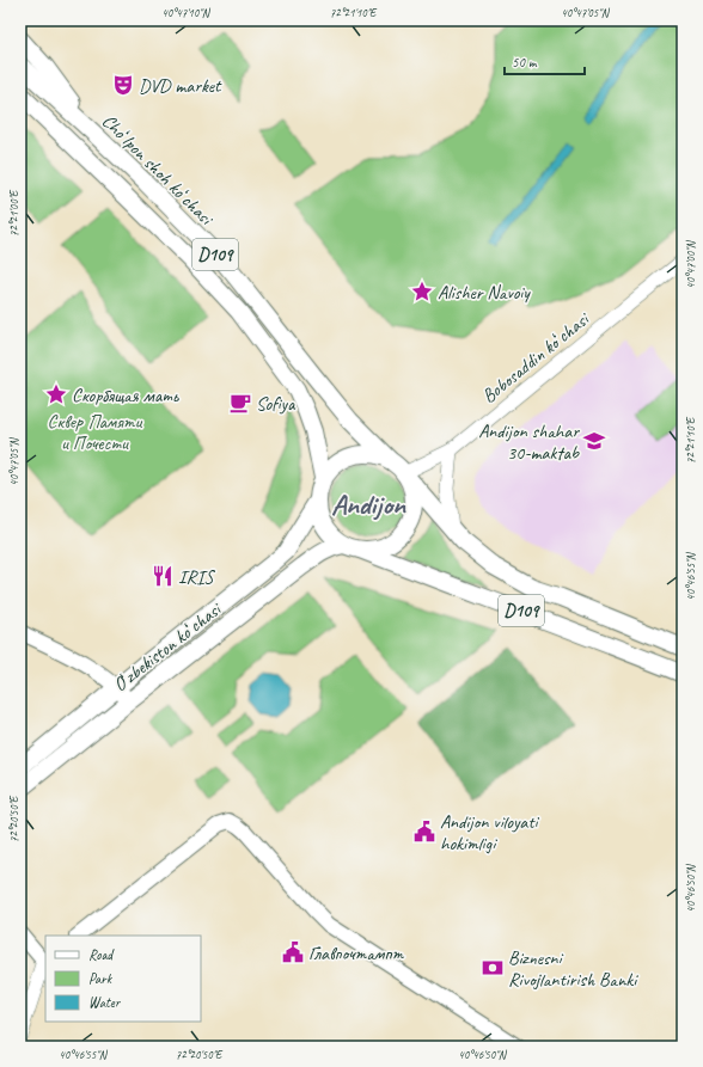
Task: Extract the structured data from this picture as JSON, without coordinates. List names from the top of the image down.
{
  "streets": {
    "main road": ["Choʻlpon shoh koʻchasi", "D109", "Oʻzbekiston koʻchasi"],
    "street": ["Bobosaddin koʻchasi"]
  },
  "crossings": [
    ["Choʻlpon shoh koʻchasi", "D109"],
    ["Choʻlpon shoh koʻchasi", "Bobosaddin koʻchasi"],
    ["Choʻlpon shoh koʻchasi", "Oʻzbekiston koʻchasi"],
    ["D109", "Bobosaddin koʻchasi"],
    ["D109", "Oʻzbekiston koʻchasi"],
    ["Bobosaddin koʻchasi", "Oʻzbekiston koʻchasi"]
  ],
  "districts": ["Andijon"],
  "parks": ["Сквер Памяти и Почести"],
  "places": {
    "theatre": ["DVD market"],
    "place": ["Alisher Navoiy", "Скорбящая мать"],
    "cafe": ["Sofiya"],
    "school or university": ["Andijon shahar 30-maktab"],
    "restaurant": ["IRIS"],
    "public building": ["Andijon vilоyati hоkimligi", "Главпочтампт"],
    "bank": ["Biznesni Rivojlantirish Banki"]
  },
  "legend": ["Road", "Park", "Water"],
  "scale_bar": "50 m",
  "coordinates": [
    "40°47'10\"N",
    "72°21'10\"E",
    "40°47'05\"N",
    "72°21'00\"E",
    "40°47'00\"N",
    "40°46'55\"N",
    "72°20'50\"E",
    "40°46'50\"N"
  ]
}
